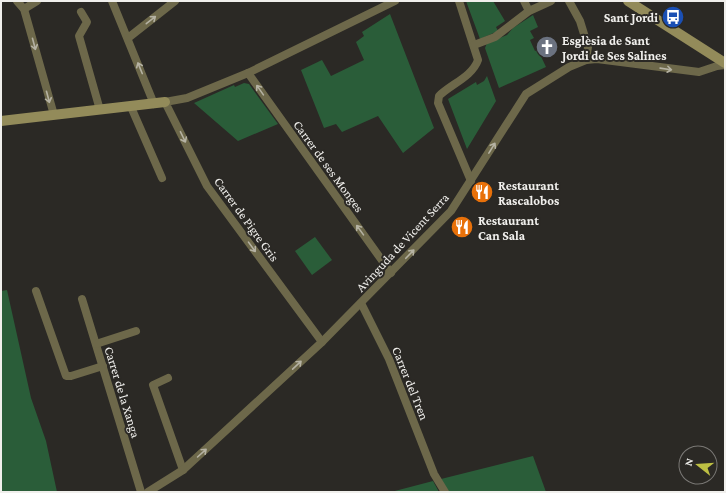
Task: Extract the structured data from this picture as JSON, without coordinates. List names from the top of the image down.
{
  "streets": {
    "street": [
      "Carrer de ses Monges",
      "Carrer de Pigre Gris",
      "Avinguda de Vicent Serra",
      "Carrer del Tren",
      "Carrer de la Xanga"
    ]
  },
  "crossings": [
    ["Carrer de ses Monges", "Avinguda de Vicent Serra"],
    ["Carrer de Pigre Gris", "Avinguda de Vicent Serra"],
    ["Avinguda de Vicent Serra", "Carrer del Tren"]
  ],
  "one_way": ["Carrer de ses Monges", "Carrer de Pigre Gris", "Avinguda de Vicent Serra"],
  "places": {
    "bus stop": ["Sant Jordi"],
    "church": ["Esglèsia de Sant Jordi de Ses Salines"],
    "restaurant": ["Restaurant Rascalobos", "Restaurant Can Sala"]
  },
  "north": "left"
}
